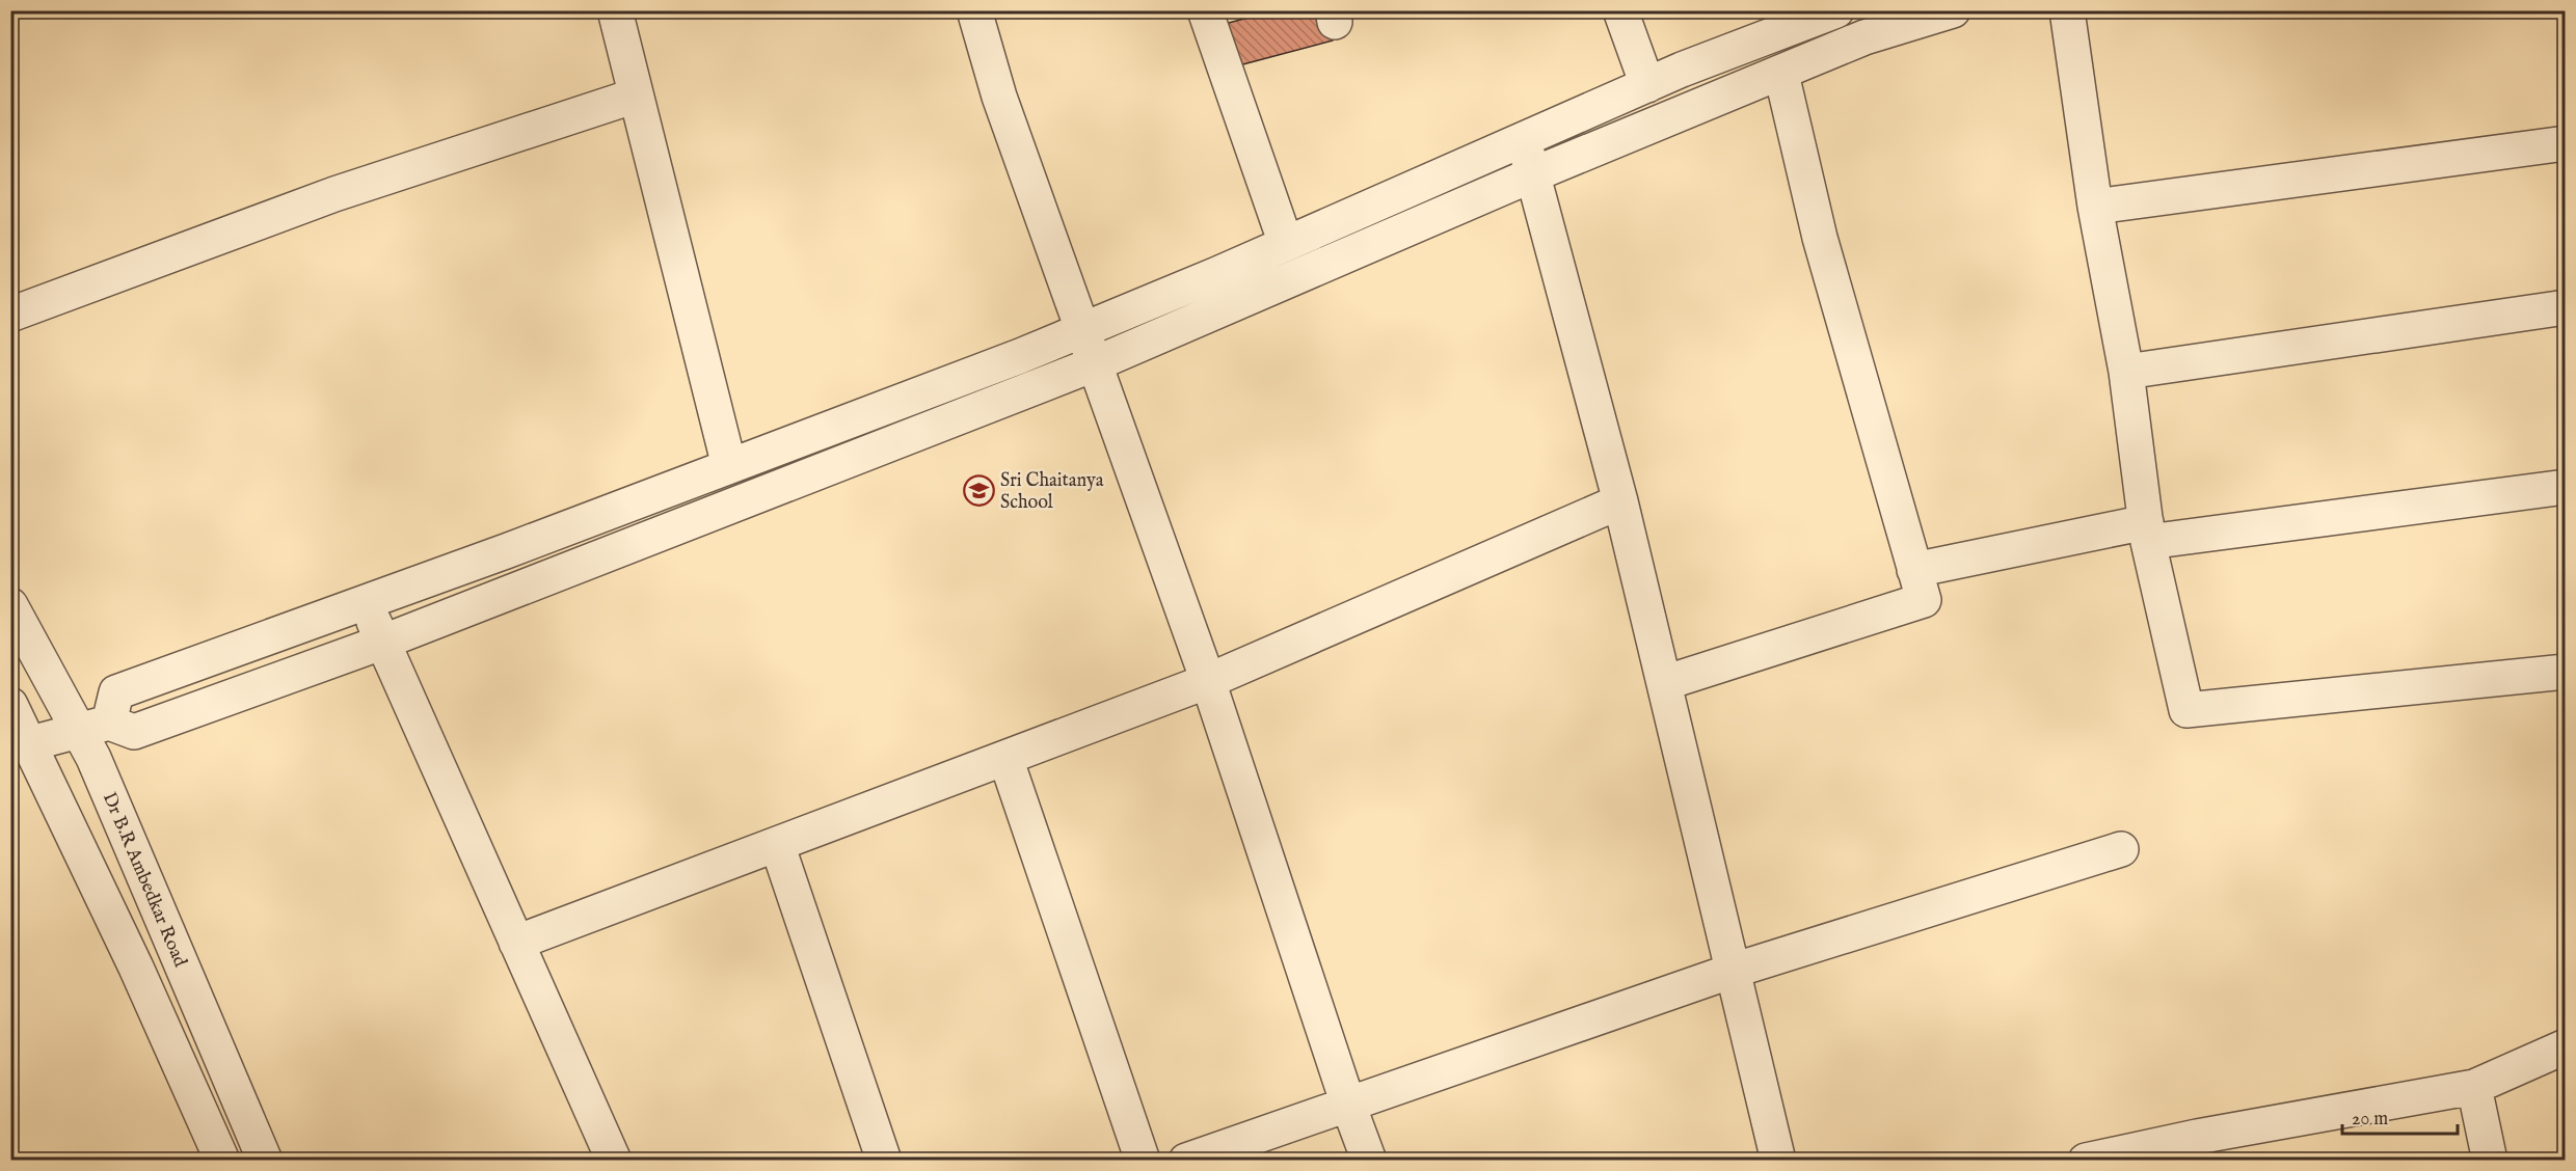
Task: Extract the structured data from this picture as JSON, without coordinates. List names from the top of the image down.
{
  "streets": {
    "street": ["Dr B.R Ambedkar Road"]
  },
  "places": {
    "school or university": ["Sri Chaitanya School"]
  },
  "scale_bar": "20 m"
}
